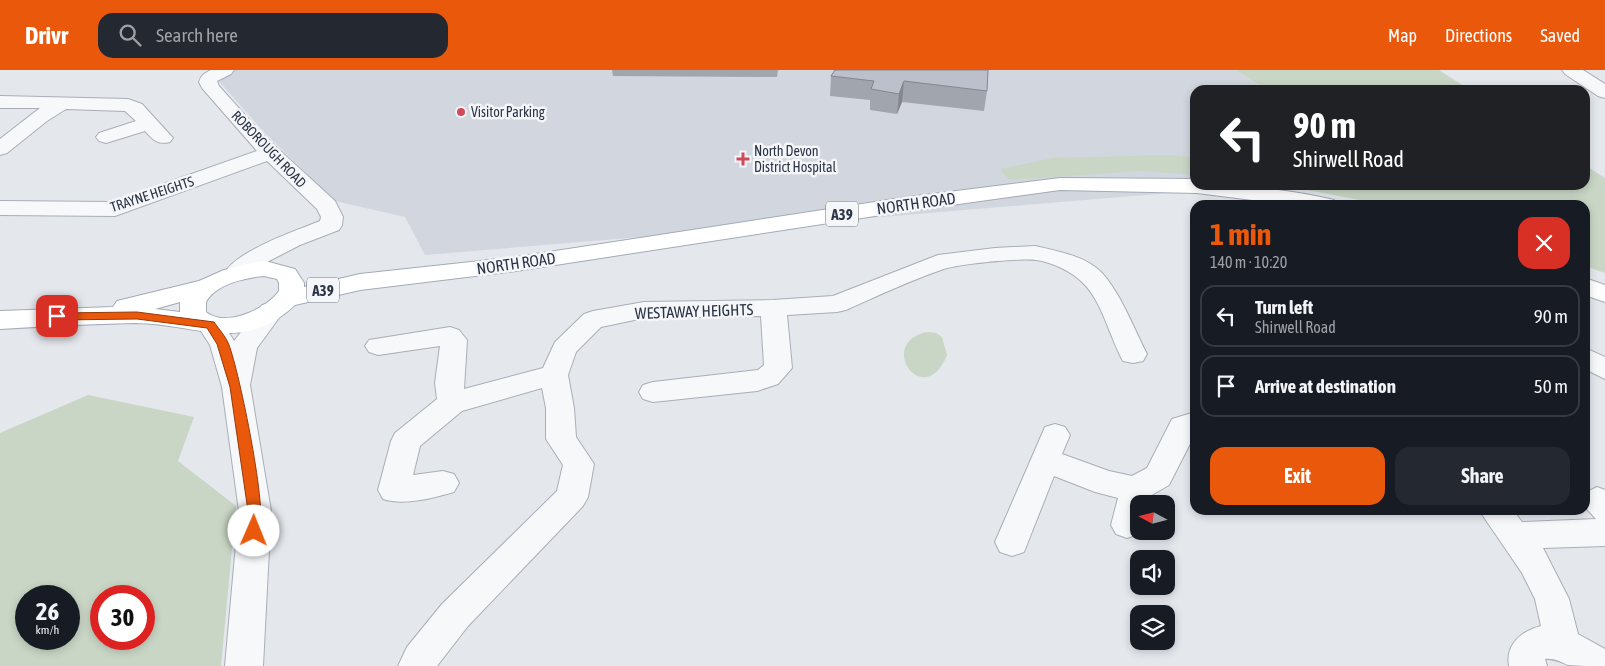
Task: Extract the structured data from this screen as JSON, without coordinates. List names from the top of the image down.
{
  "streets": {
    "main road": ["NORTH ROAD", "A39"],
    "street": ["ROBOROUGH ROAD", "TRAYNE HEIGHTS", "WESTAWAY HEIGHTS"]
  },
  "crossings": [
    ["ROBOROUGH ROAD", "TRAYNE HEIGHTS"],
    ["ROBOROUGH ROAD", "NORTH ROAD"]
  ],
  "places": {
    "other": ["Visitor Parking"],
    "health": ["North Devon District Hospital"]
  },
  "north": "left",
  "page": {
    "header": "Drivr",
    "search": "Search here",
    "nav": ["Map", "Directions", "Saved"],
    "turn": ["90 m", "Shirwell Road"],
    "heading": ["1 min", "140 m · 10:20"],
    "list": [
      {
        "name": "Turn left",
        "note": "Shirwell Road",
        "value": "90 m"
      },
      {
        "name": "Arrive at destination",
        "value": "50 m"
      }
    ],
    "buttons": ["Exit", "Share"],
    "speed": "26 km/h",
    "limit": "30"
  }
}
